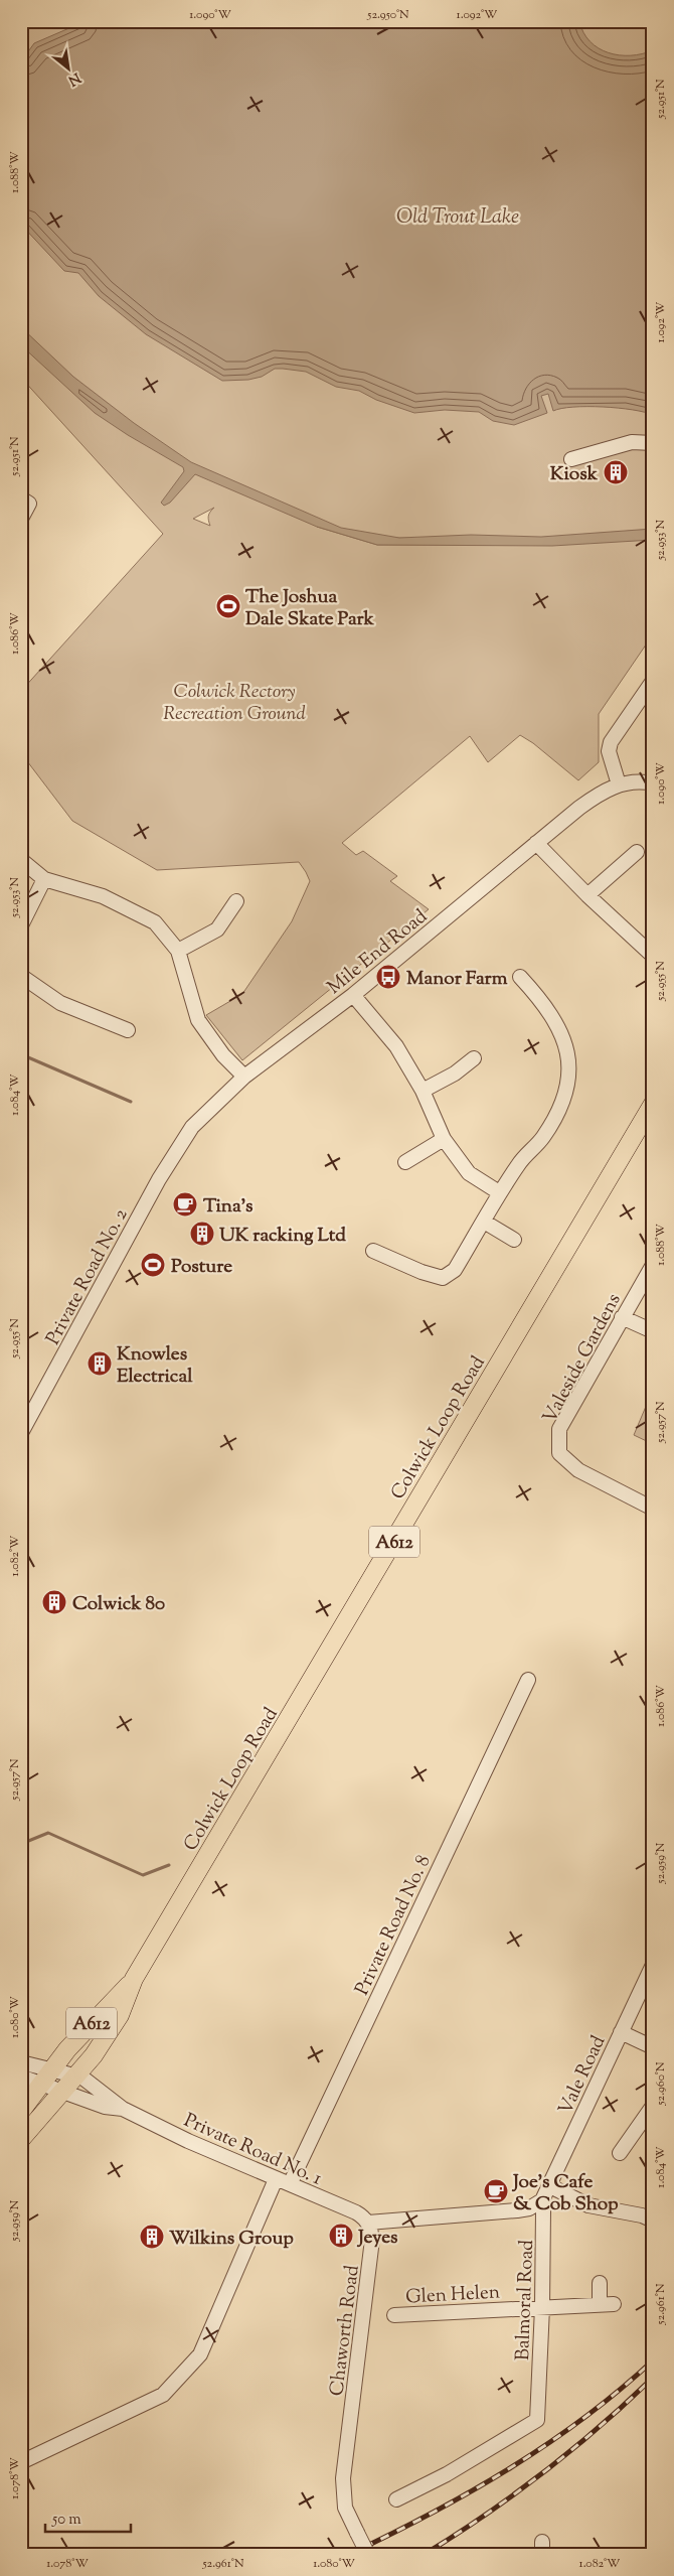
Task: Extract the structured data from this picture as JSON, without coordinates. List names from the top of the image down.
{
  "streets": {
    "main road": ["Colwick Loop Road", "A612"],
    "street": [
      "Mile End Road",
      "Private Road No. 2",
      "Valeside Gardens",
      "Private Road No. 8",
      "Vale Road",
      "Private Road No. 1",
      "Glen Helen",
      "Balmoral Road",
      "Chaworth Road"
    ]
  },
  "crossings": [
    ["Mile End Road", "Private Road No. 2"],
    ["Colwick Loop Road", "Private Road No. 1"],
    ["Private Road No. 8", "Private Road No. 1"],
    ["Vale Road", "Balmoral Road"],
    ["Private Road No. 1", "Chaworth Road"],
    ["Glen Helen", "Balmoral Road"]
  ],
  "water": ["Old Trout Lake"],
  "parks": ["Colwick Rectory Recreation Ground"],
  "places": {
    "building": [
      "Kiosk",
      "UK racking Ltd",
      "Knowles Electrical",
      "Colwick 80",
      "Jeyes",
      "Wilkins Group"
    ],
    "sports": ["The Joshua Dale Skate Park", "Posture"],
    "bus stop": ["Manor Farm"],
    "cafe": ["Tina's", "Joe's Cafe & Cob Shop"]
  },
  "scale_bar": "50 m",
  "north": "bottom right",
  "coordinates": [
    "1.090°W",
    "52.950°N",
    "1.092°W",
    "52.951°N",
    "1.088°W",
    "52.953°N",
    "1.086°W",
    "52.955°N",
    "1.084°W",
    "52.957°N",
    "1.082°W",
    "52.959°N",
    "1.080°W",
    "52.960°N",
    "52.961°N",
    "1.078°W"
  ]
}
